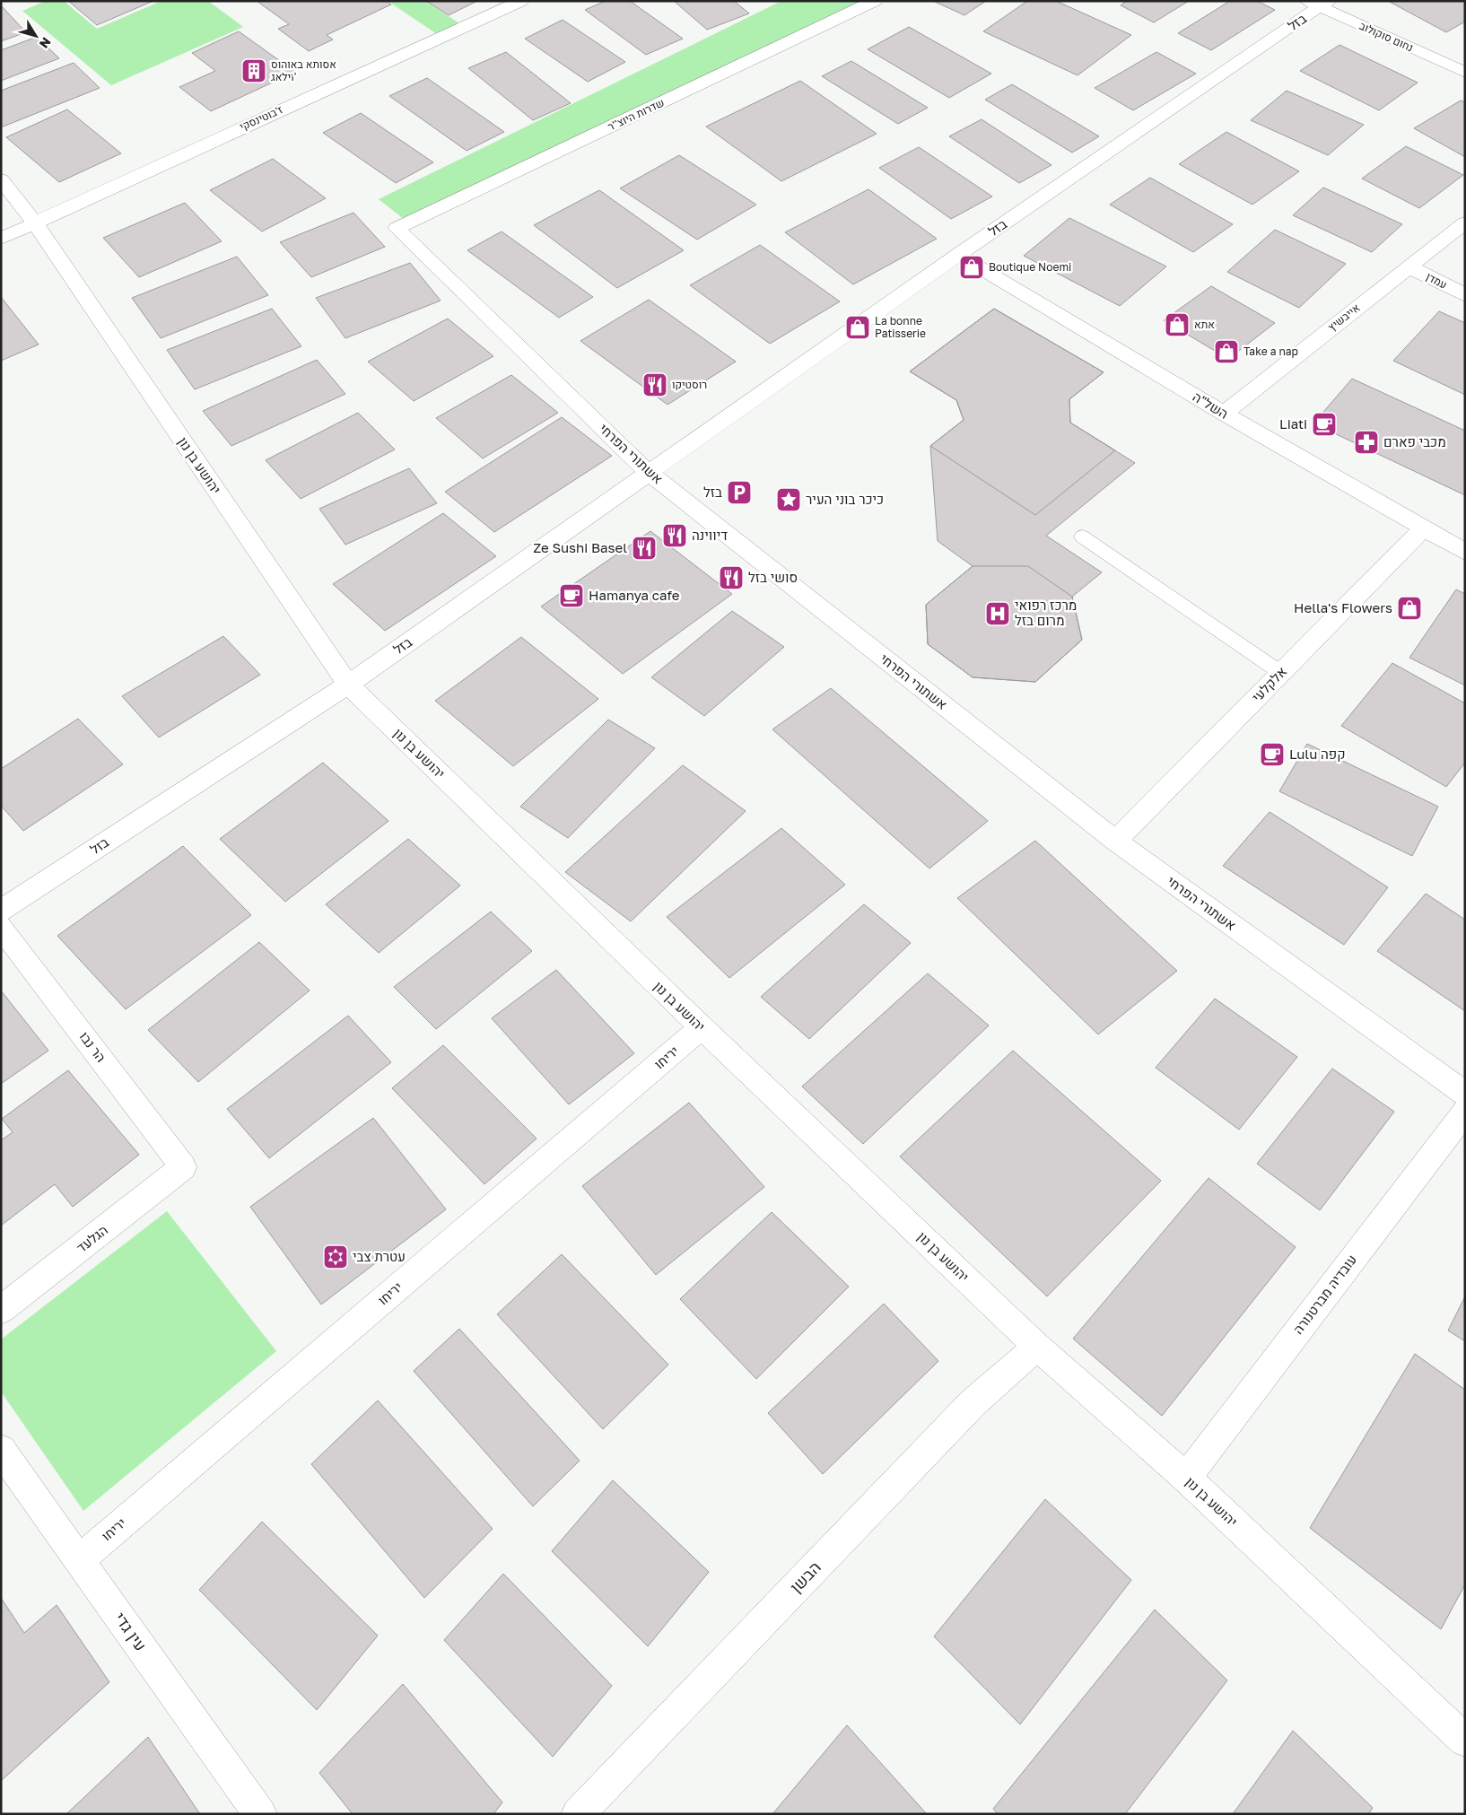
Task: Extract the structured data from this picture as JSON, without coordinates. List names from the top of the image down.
{
  "streets": {
    "street": [
      "בזל",
      "נחום סוקולוב",
      "שדרות היוצ''ר",
      "ז'בוטינסקי",
      "עמדן",
      "אייבשיץ",
      "השל\"ה",
      "אשתורי הפרחי",
      "יהושע בן נון",
      "אלקלעי",
      "הר נבו",
      "יריחו",
      "הגלעד",
      "עובדיה מברטנורה",
      "הבשן",
      "עין גדי"
    ]
  },
  "crossings": [
    ["בזל", "נחום סוקולוב"],
    ["בזל", "השל\"ה"],
    ["בזל", "אשתורי הפרחי"],
    ["בזל", "יהושע בן נון"],
    ["שדרות היוצ''ר", "אשתורי הפרחי"],
    ["ז'בוטינסקי", "יהושע בן נון"],
    ["עמדן", "אייבשיץ"],
    ["אייבשיץ", "השל\"ה"],
    ["השל\"ה", "אלקלעי"],
    ["אשתורי הפרחי", "אלקלעי"],
    ["יהושע בן נון", "יריחו"],
    ["יהושע בן נון", "עובדיה מברטנורה"],
    ["יהושע בן נון", "הבשן"],
    ["הר נבו", "הגלעד"],
    ["יריחו", "עין גדי"]
  ],
  "places": {
    "building": ["אסותא באוהוס וילאג'"],
    "shop": [
      "Boutique Noemi",
      "אתא",
      "La bonne Patisserie",
      "Take a nap",
      "Hella's Flowers"
    ],
    "restaurant": [
      "רוסטיקו",
      "דיווינה",
      "Ze Sushi Basel",
      "סושי בזל"
    ],
    "cafe": ["Liati", "Hamanya cafe", "Lulu קפה"],
    "pharmacy": ["מכבי פארם"],
    "parking": ["בזל"],
    "place": ["כיכר בוני העיר"],
    "hospital": ["מרכז רפואי מרום בזל"],
    "synagogue": ["עטרת צבי"]
  },
  "north": "bottom right"
}
